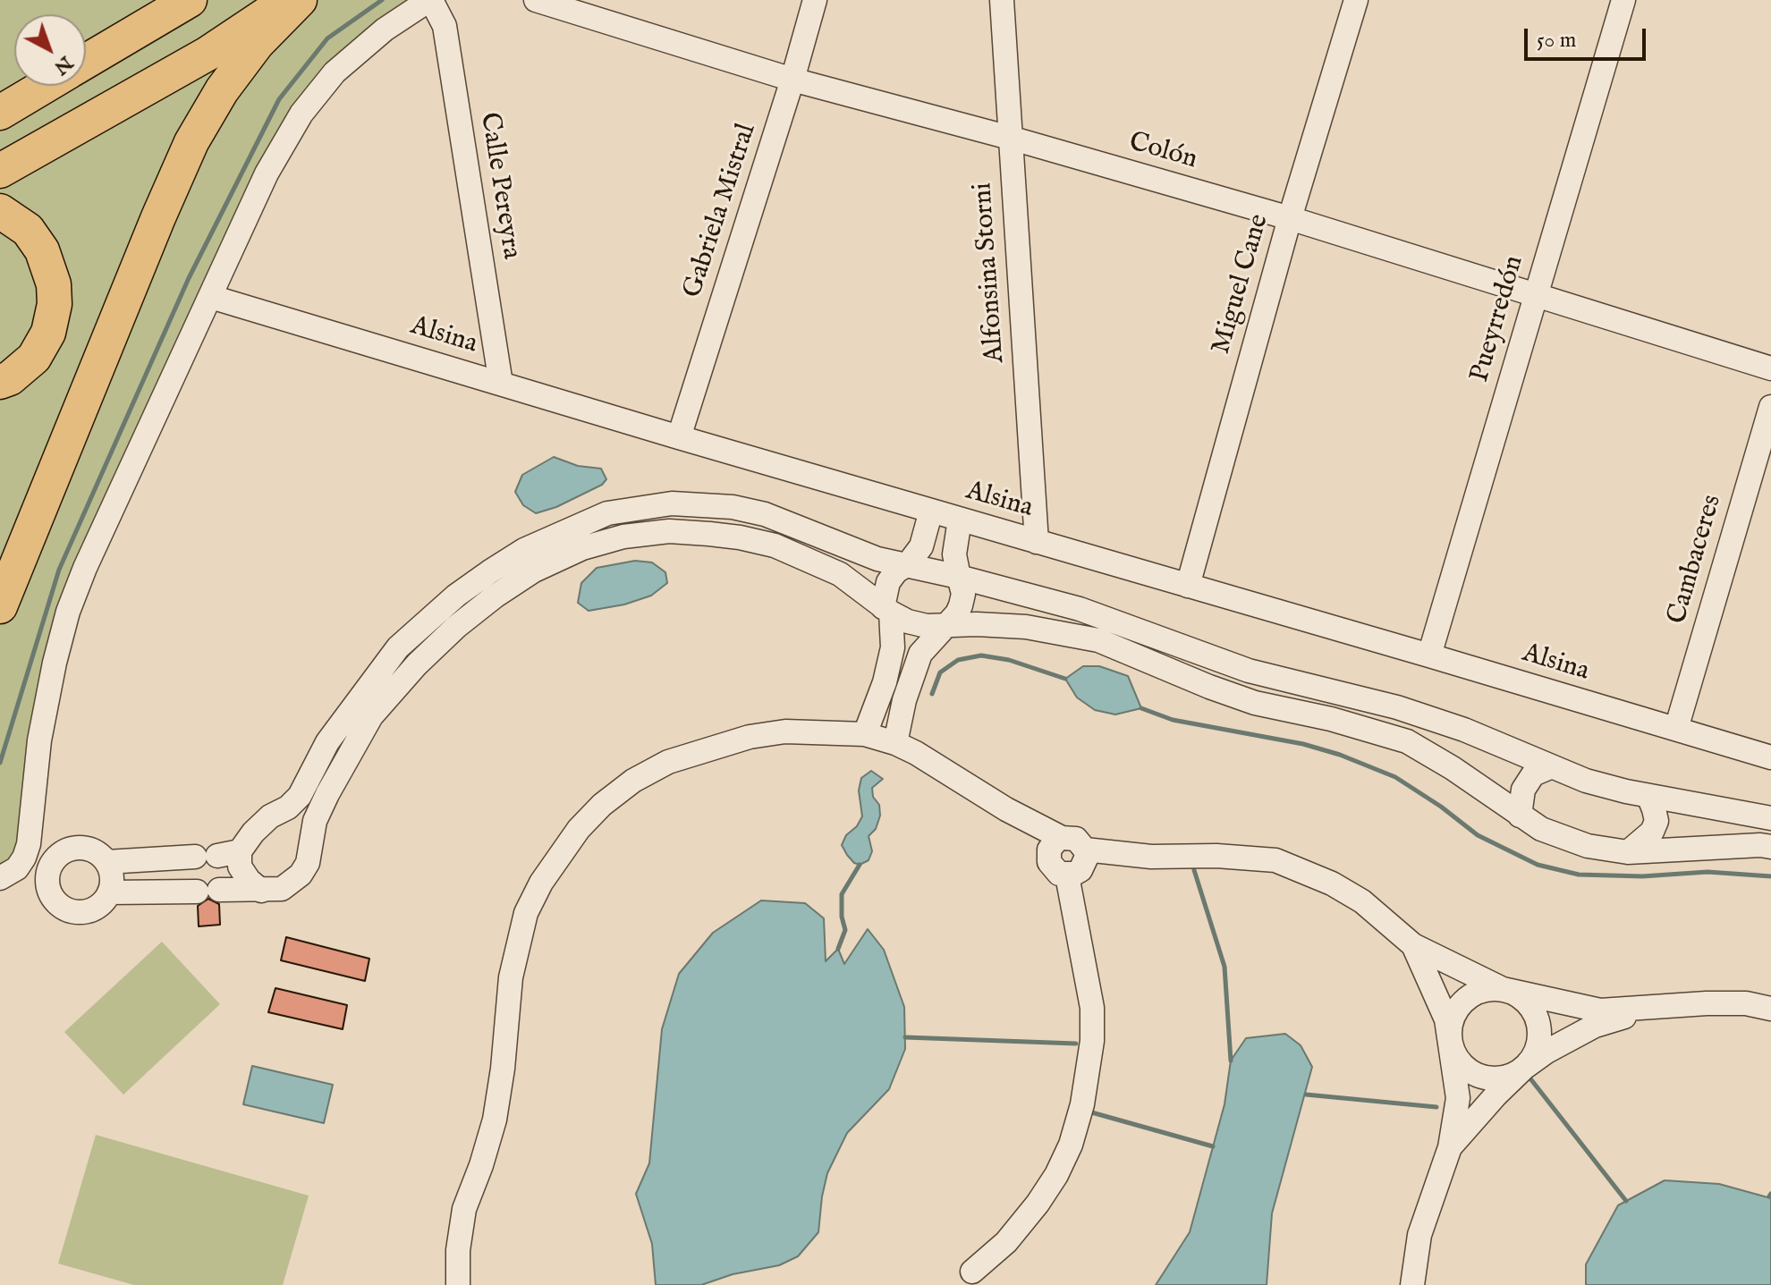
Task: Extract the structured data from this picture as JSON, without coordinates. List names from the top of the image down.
{
  "streets": {
    "street": [
      "Colón",
      "Calle Pereyra",
      "Gabriela Mistral",
      "Alfonsina Storni",
      "Miguel Cane",
      "Pueyrredón",
      "Alsina",
      "Cambaceres"
    ]
  },
  "crossings": [
    ["Colón", "Gabriela Mistral"],
    ["Colón", "Alfonsina Storni"],
    ["Colón", "Miguel Cane"],
    ["Colón", "Pueyrredón"],
    ["Calle Pereyra", "Alsina"],
    ["Gabriela Mistral", "Alsina"],
    ["Alfonsina Storni", "Alsina"],
    ["Miguel Cane", "Alsina"],
    ["Pueyrredón", "Alsina"],
    ["Alsina", "Cambaceres"]
  ],
  "scale_bar": "50 m",
  "north": "bottom right"
}
